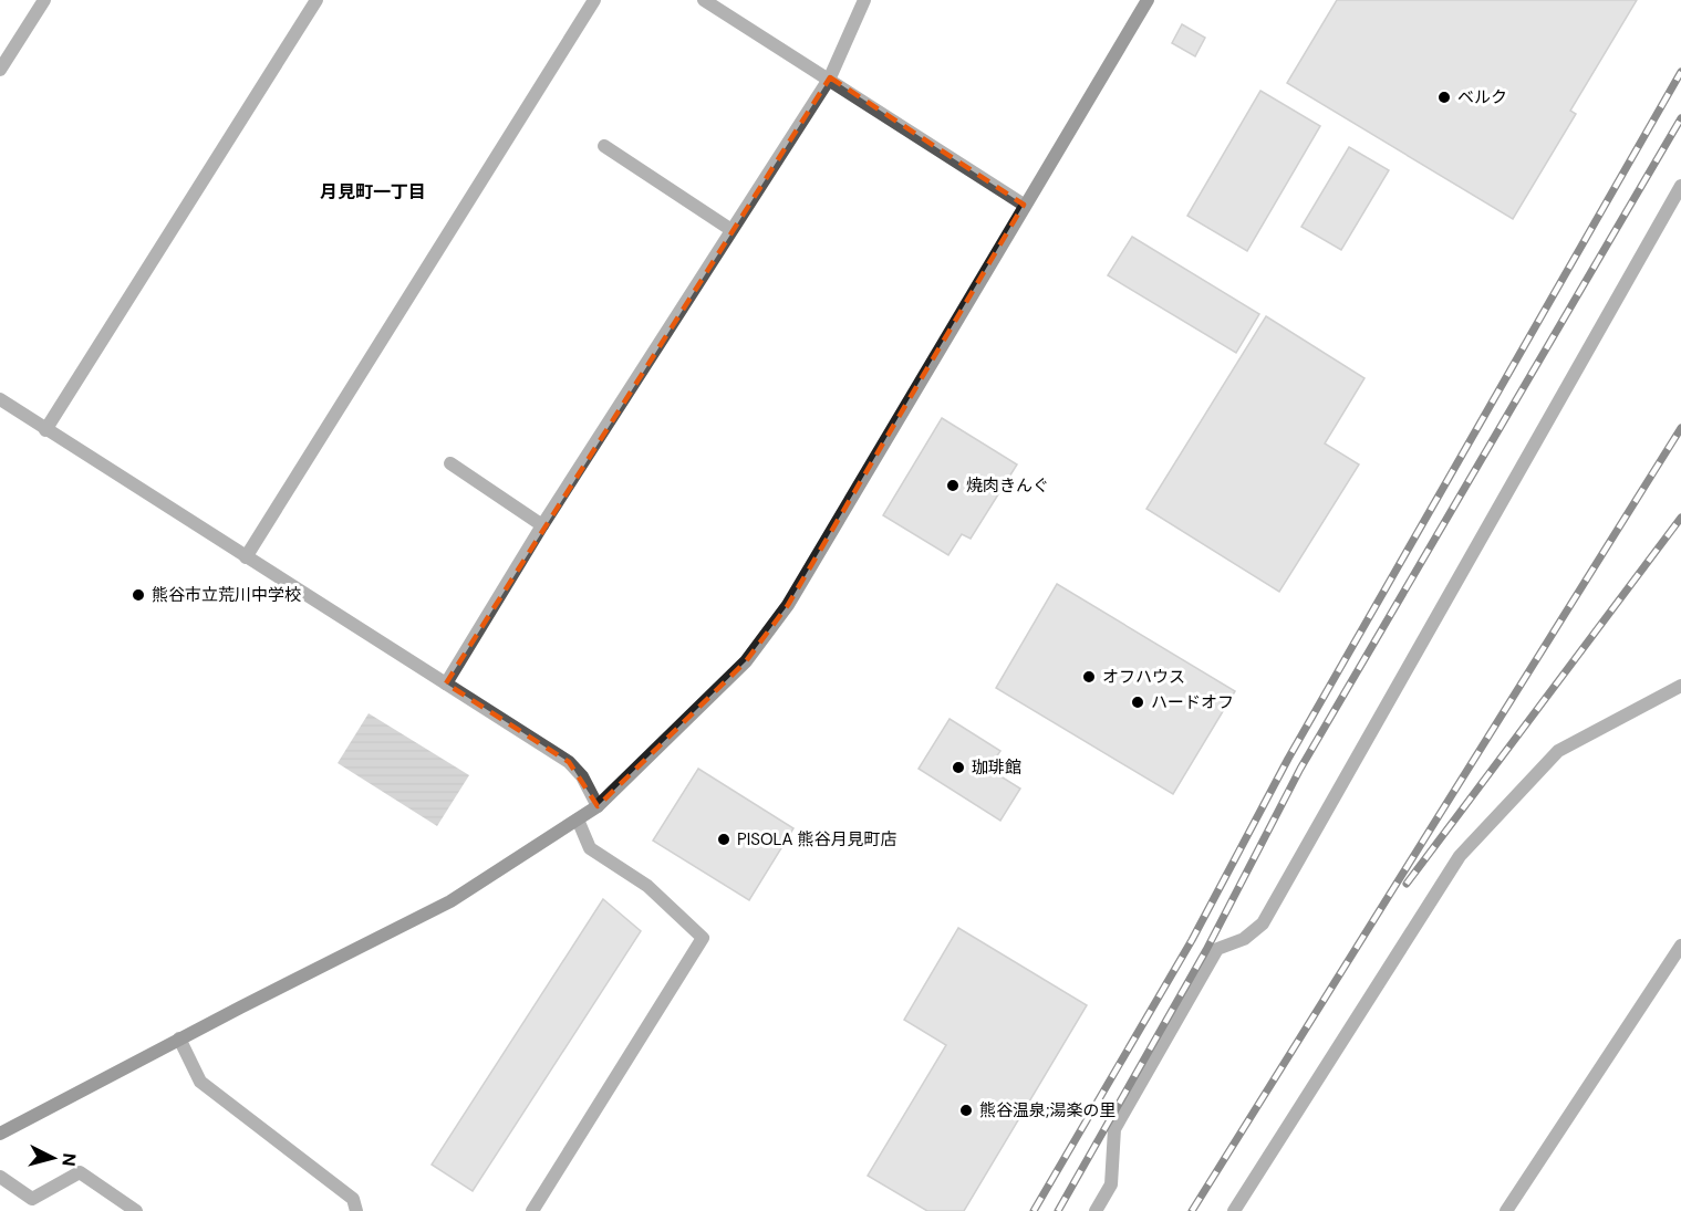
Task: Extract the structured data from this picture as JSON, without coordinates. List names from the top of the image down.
{
  "districts": ["月見町一丁目"],
  "places": [
    "ベルク",
    "焼肉きんぐ",
    "熊谷市立荒川中学校",
    "オフハウス",
    "ハードオフ",
    "珈琲館",
    "PISOLA 熊谷月見町店",
    "熊谷温泉;湯楽の里"
  ],
  "north": "right"
}
